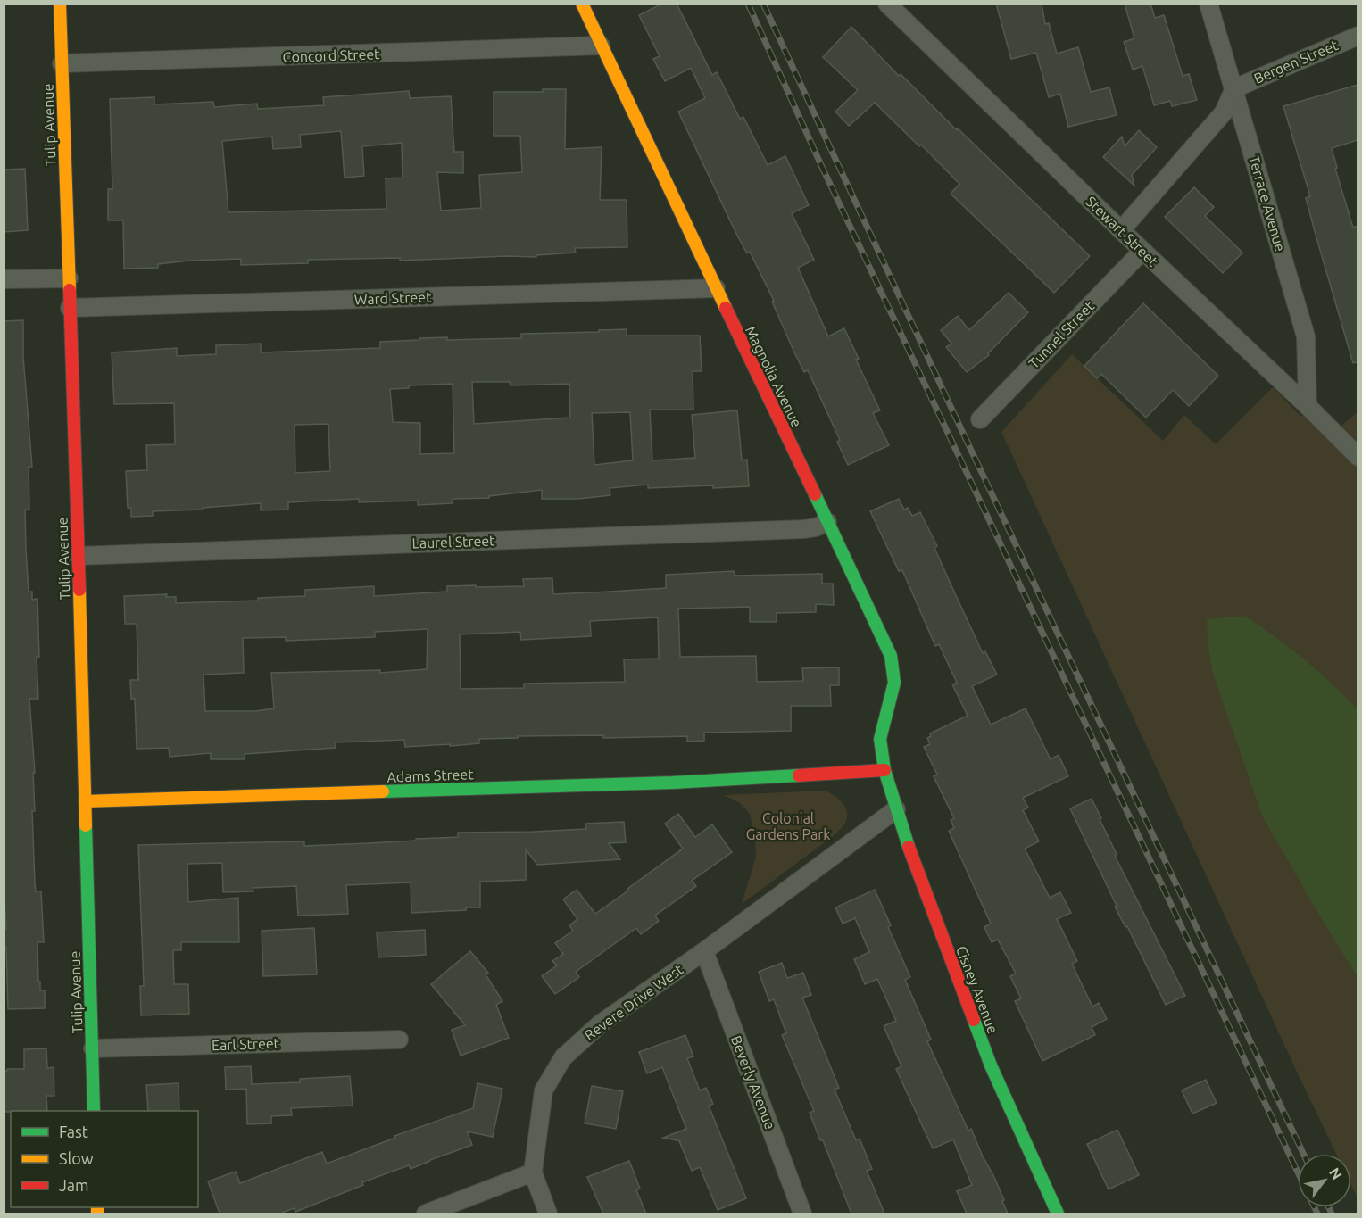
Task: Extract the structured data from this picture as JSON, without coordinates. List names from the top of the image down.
{
  "streets": {
    "street": [
      "Concord Street",
      "Bergen Street",
      "Tulip Avenue",
      "Terrace Avenue",
      "Stewart Street",
      "Ward Street",
      "Tunnel Street",
      "Magnolia Avenue",
      "Laurel Street",
      "Adams Street",
      "Cisney Avenue",
      "Revere Drive West",
      "Earl Street",
      "Beverly Avenue"
    ]
  },
  "crossings": [
    ["Concord Street", "Tulip Avenue"],
    ["Concord Street", "Magnolia Avenue"],
    ["Bergen Street", "Terrace Avenue"],
    ["Tulip Avenue", "Ward Street"],
    ["Tulip Avenue", "Laurel Street"],
    ["Tulip Avenue", "Adams Street"],
    ["Tulip Avenue", "Earl Street"],
    ["Terrace Avenue", "Stewart Street"],
    ["Stewart Street", "Tunnel Street"],
    ["Ward Street", "Magnolia Avenue"],
    ["Magnolia Avenue", "Laurel Street"],
    ["Magnolia Avenue", "Adams Street"],
    ["Magnolia Avenue", "Cisney Avenue"],
    ["Adams Street", "Cisney Avenue"],
    ["Cisney Avenue", "Revere Drive West"],
    ["Revere Drive West", "Beverly Avenue"]
  ],
  "parks": ["Colonial Gardens Park"],
  "legend": ["Fast", "Slow", "Jam"],
  "north": "top right"
}
